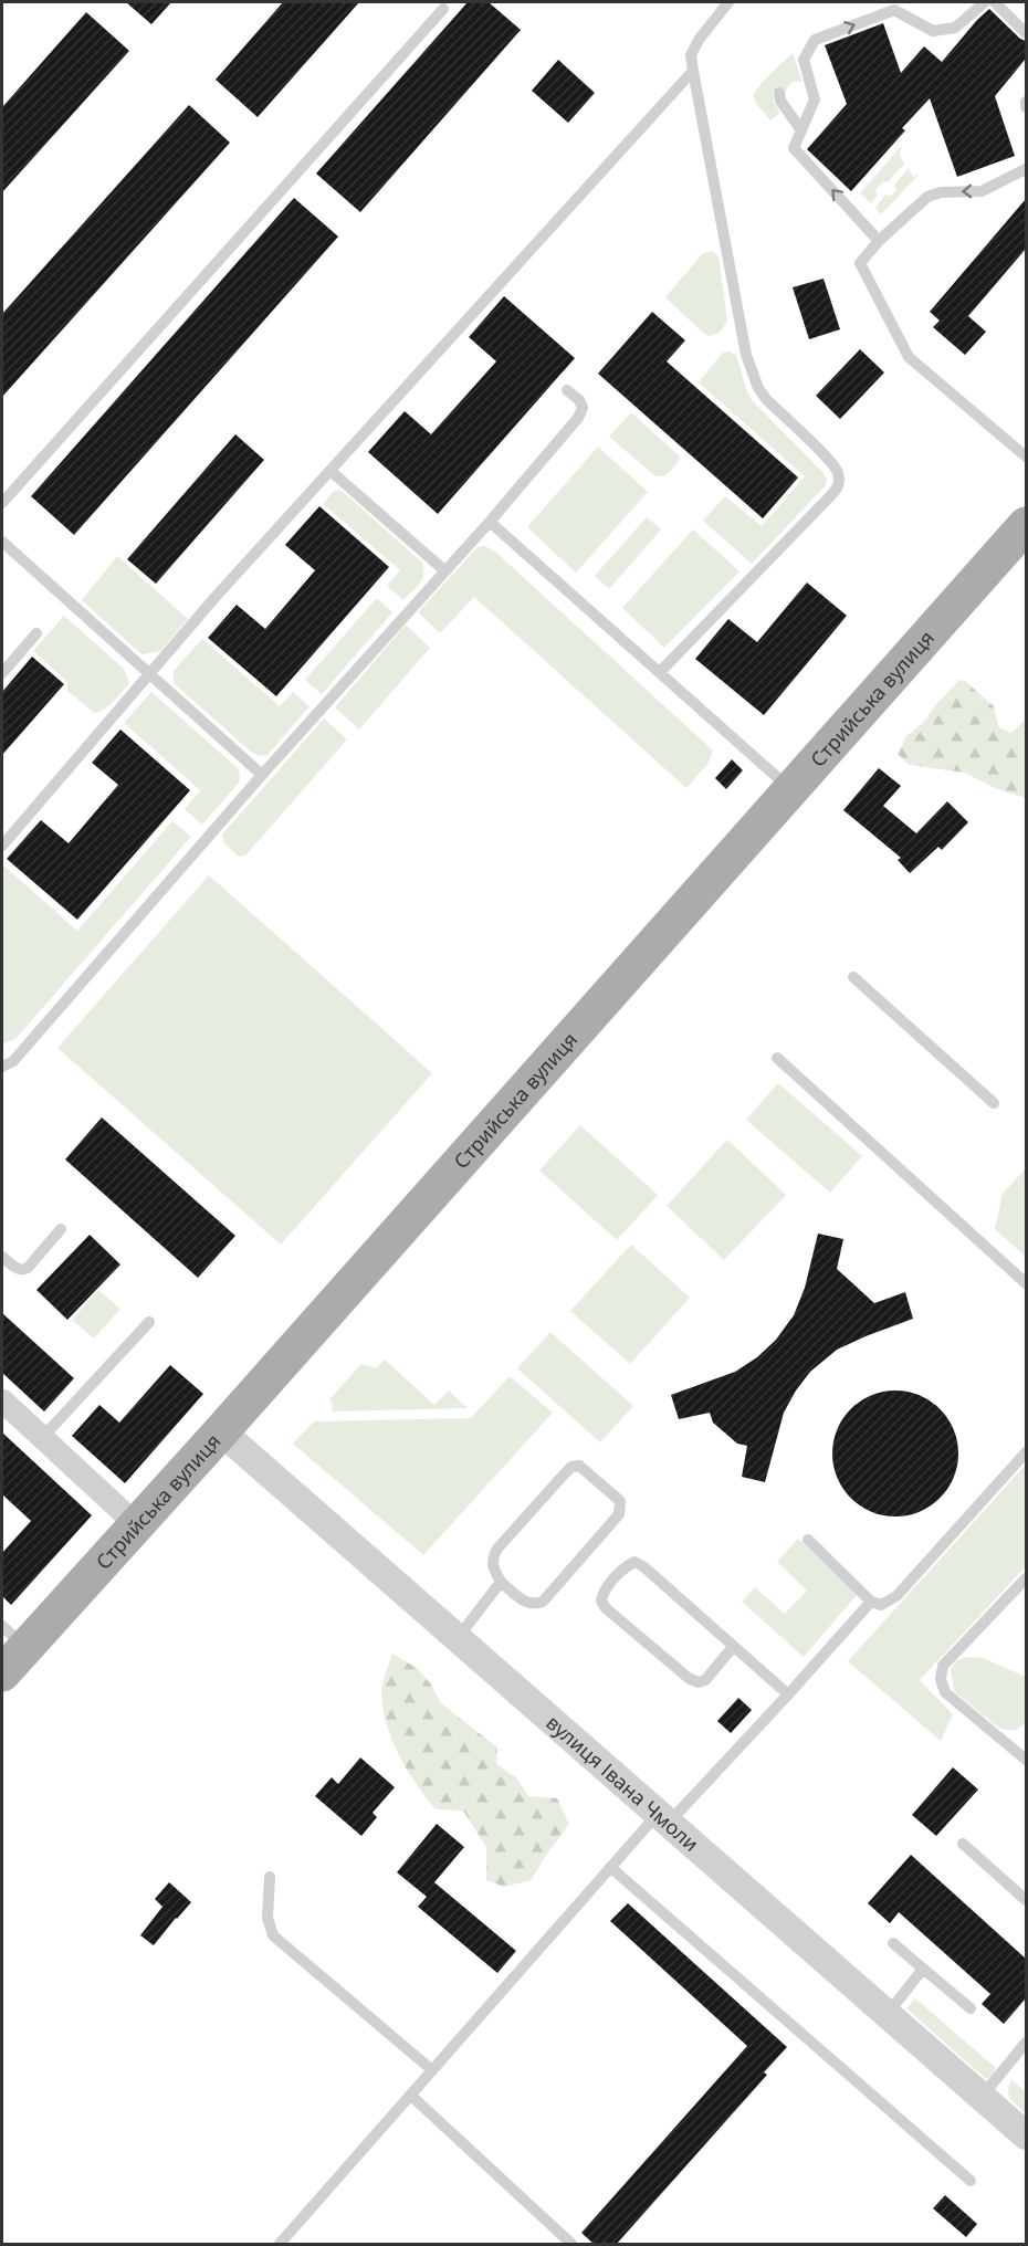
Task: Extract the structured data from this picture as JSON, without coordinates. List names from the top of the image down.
{
  "streets": {
    "main road": ["Стрийська вулиця"],
    "street": ["вулиця Івана Чмоли"]
  },
  "crossings": [
    ["Стрийська вулиця", "вулиця Івана Чмоли"]
  ]
}
